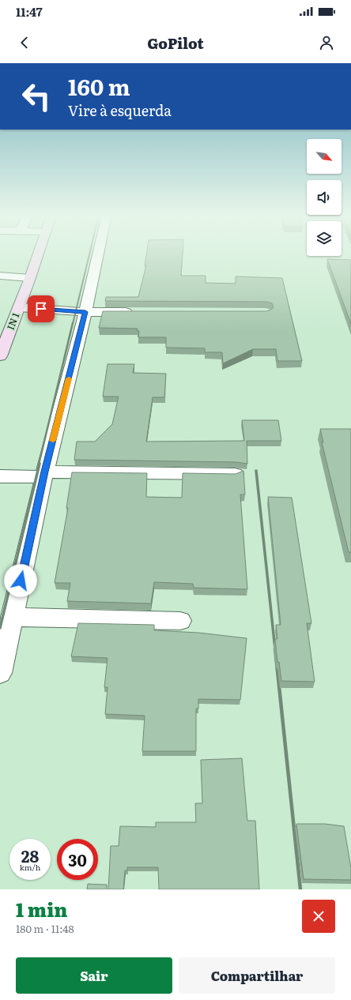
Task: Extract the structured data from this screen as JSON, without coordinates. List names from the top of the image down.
{
  "streets": {
    "street": ["IN 1"]
  },
  "north": "bottom right",
  "page": {
    "status": "11:47",
    "header": "GoPilot",
    "turn": ["160 m", "Vire à esquerda"],
    "speed": "28 km/h",
    "limit": "30",
    "heading": ["1 min", "180 m · 11:48"],
    "buttons": ["Sair", "Compartilhar"]
  }
}
